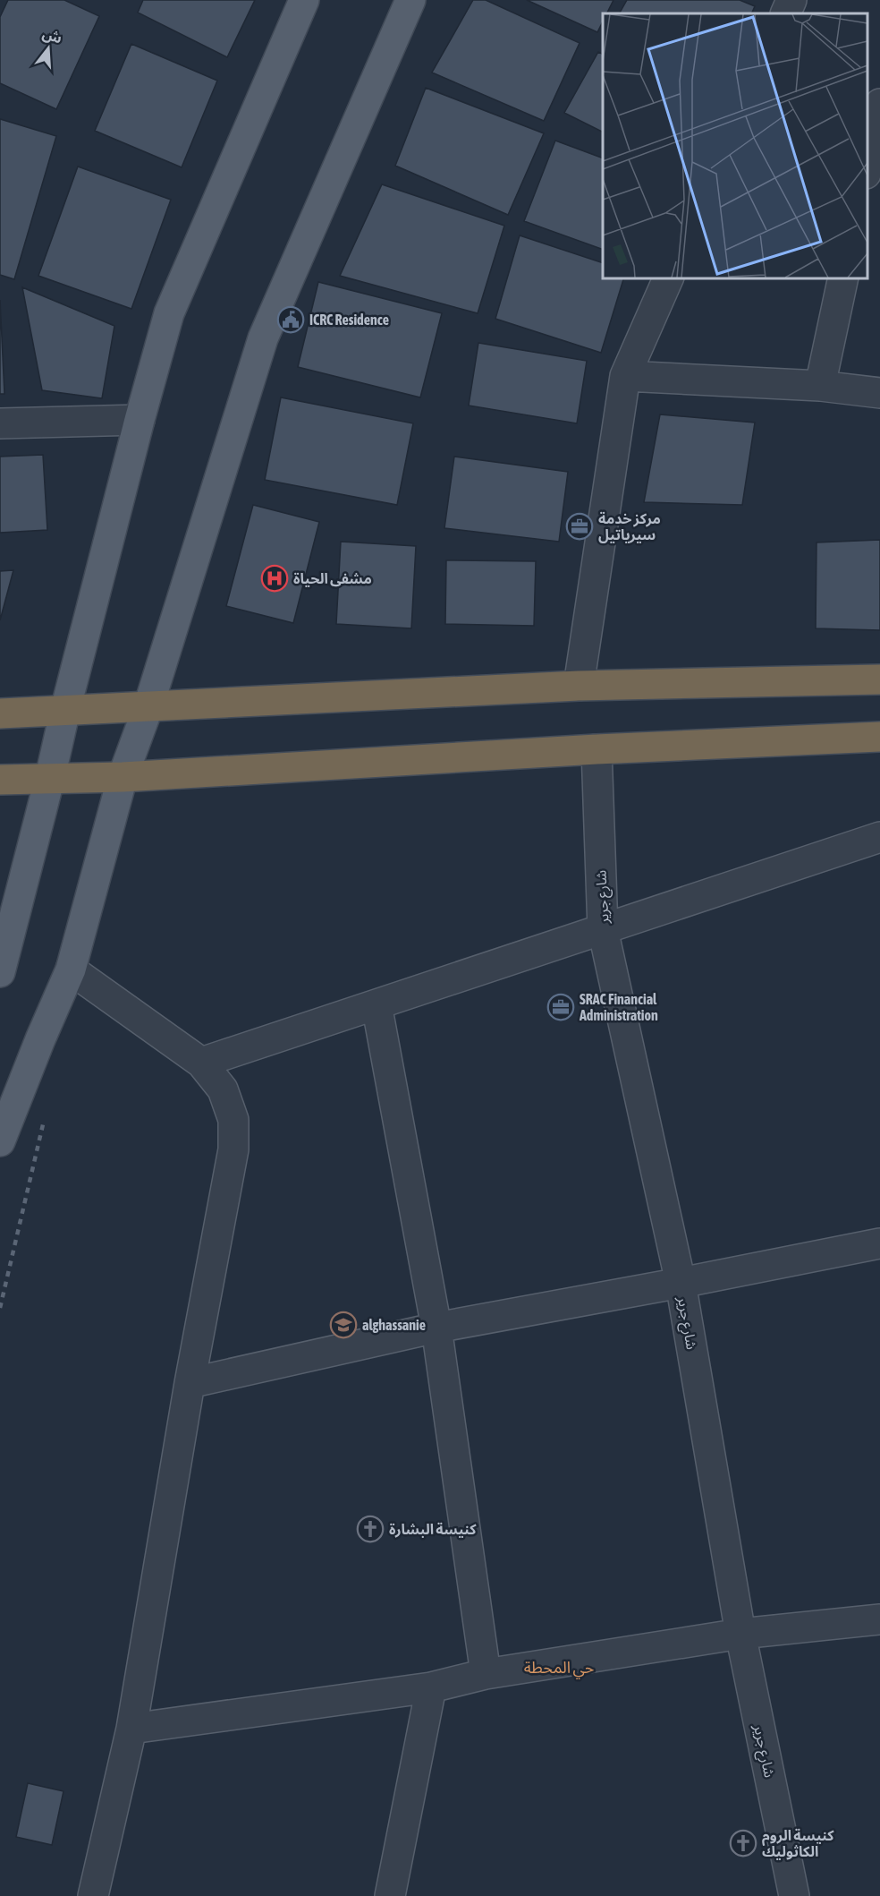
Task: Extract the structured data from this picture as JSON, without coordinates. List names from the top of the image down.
{
  "streets": {
    "street": ["شارع جرير"]
  },
  "districts": ["حي المحطة"],
  "places": {
    "public building": ["ICRC Residence"],
    "office": ["مركز خدمة سيرياتيل", "SRAC Financial Administration"],
    "hospital": ["مشفى الحياة"],
    "school or university": ["alghassanie"],
    "church": ["كنيسة البشارة", "كنيسة الروم الكاثوليك"]
  },
  "north": "top"
}
